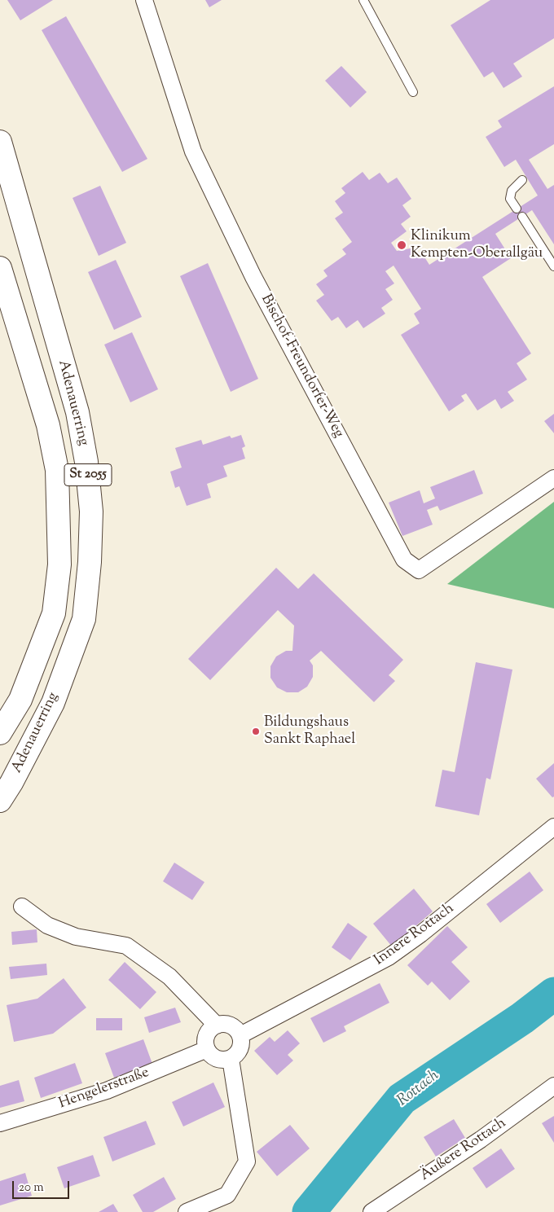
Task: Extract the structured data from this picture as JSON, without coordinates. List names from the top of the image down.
{
  "streets": {
    "main road": ["Adenauerring", "St 2055"],
    "street": [
      "Bischof-Freundorfer-Weg",
      "Innere Rottach",
      "Hengelerstraße",
      "Äußere Rottach"
    ]
  },
  "crossings": [
    ["Innere Rottach", "Hengelerstraße"]
  ],
  "water": ["Rottach"],
  "places": ["Klinikum Kempten-Oberallgäu", "Bildungshaus Sankt Raphael"],
  "scale_bar": "20 m"
}
